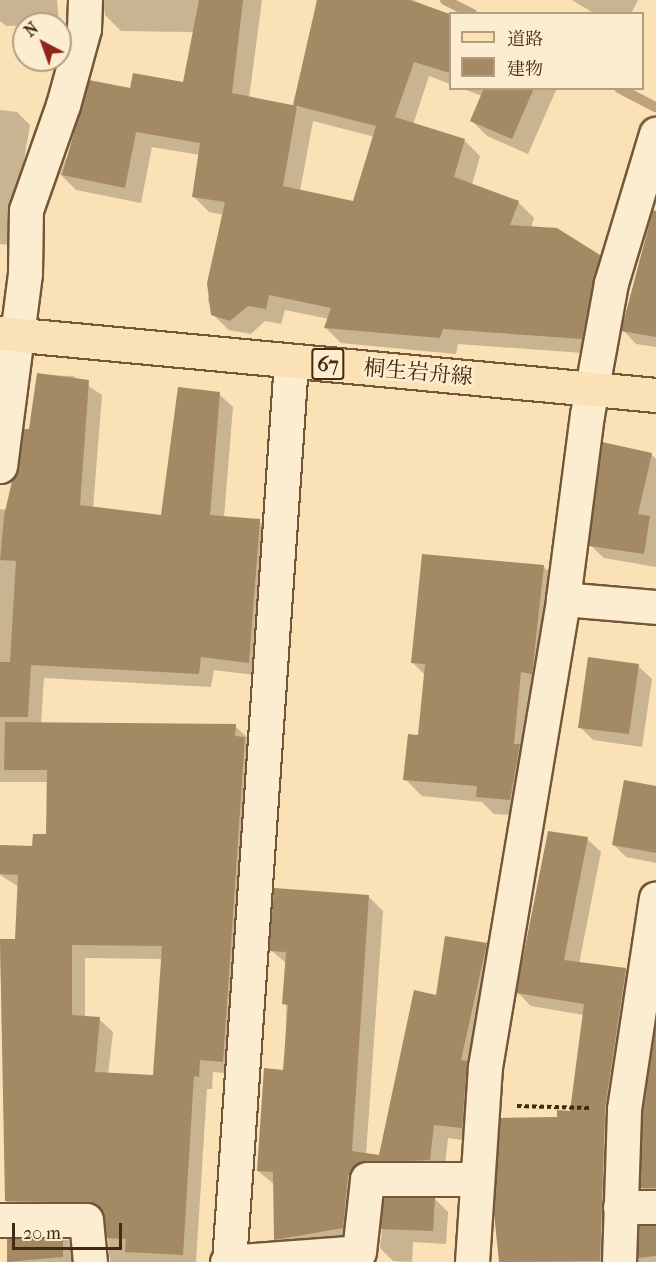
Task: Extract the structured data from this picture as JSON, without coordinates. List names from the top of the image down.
{
  "streets": {
    "main road": ["67", "桐生岩舟線"]
  },
  "legend": ["道路", "建物"],
  "scale_bar": "20 m",
  "north": "top left"
}
